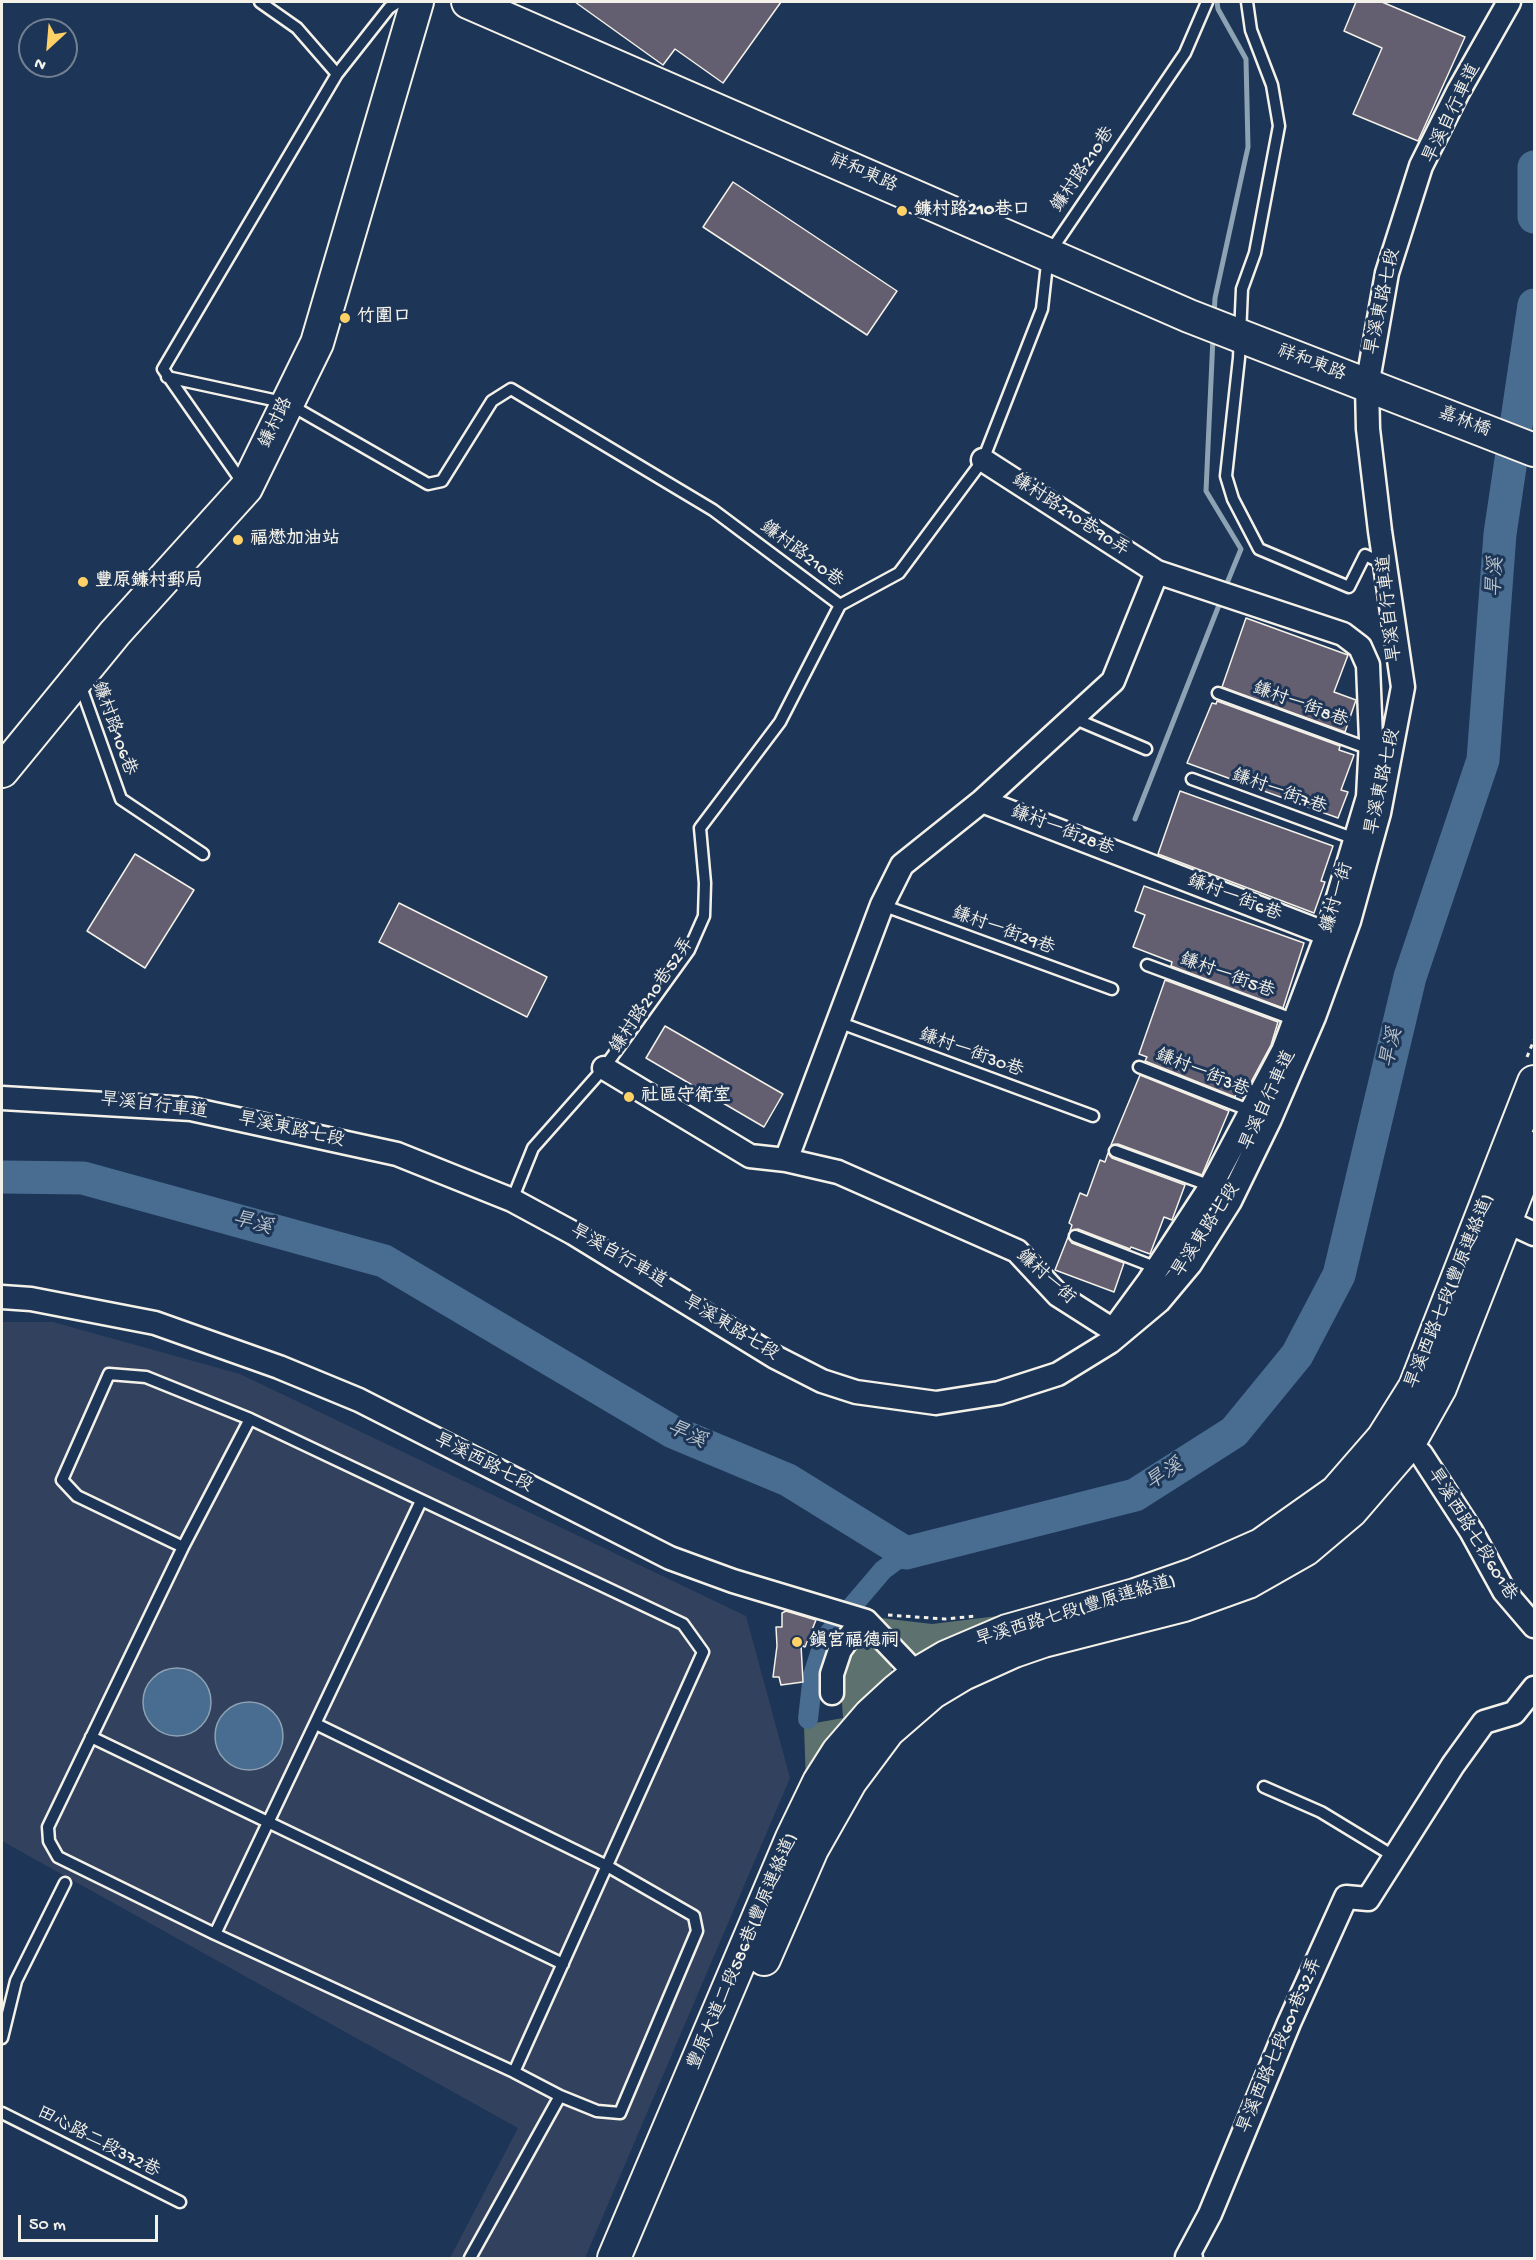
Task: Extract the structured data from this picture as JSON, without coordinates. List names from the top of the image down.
{
  "streets": {
    "street": [
      "祥和東路",
      "旱溪東路七段",
      "鎌村路",
      "嘉林橋",
      "鎌村路210巷90弄",
      "鎌村一街28巷",
      "鐮村一街",
      "鎌村一街6巷",
      "鎌村路210巷52弄",
      "旱溪西路七段(豐原連絡道)",
      "旱溪西路七段",
      "旱溪西路七段601巷",
      "豐原大道二段586巷(豐原連絡道)",
      "旱溪西路七段601巷32弄"
    ],
    "lane": [
      "鐮村路210巷",
      "鎌村一街8巷",
      "鐮村路106巷",
      "鎌村一街7巷",
      "鎌村一街29巷",
      "鎌村一街5巷",
      "鎌村一街30巷",
      "鎌村一街3巷",
      "田心路二段372巷"
    ]
  },
  "crossings": [
    ["鐮村路210巷", "祥和東路"],
    ["鐮村路210巷", "鎌村路"],
    ["鐮村路210巷", "鎌村路210巷90弄"],
    ["鐮村路210巷", "鎌村路210巷52弄"],
    ["祥和東路", "旱溪東路七段"],
    ["祥和東路", "嘉林橋"],
    ["旱溪東路七段", "嘉林橋"],
    ["旱溪東路七段", "鎌村路210巷52弄"],
    ["鎌村路", "鐮村路106巷"],
    ["鎌村路210巷90弄", "鐮村一街"],
    ["鎌村一街8巷", "鐮村一街"],
    ["鎌村一街7巷", "鐮村一街"],
    ["鎌村一街28巷", "鎌村一街6巷"],
    ["鐮村一街", "鎌村一街6巷"],
    ["鐮村一街", "鎌村一街5巷"],
    ["鐮村一街", "鎌村路210巷52弄"],
    ["鐮村一街", "鎌村一街3巷"],
    ["旱溪西路七段(豐原連絡道)", "旱溪西路七段601巷"],
    ["旱溪西路七段(豐原連絡道)", "豐原大道二段586巷(豐原連絡道)"]
  ],
  "water": ["旱溪"],
  "places": [
    "鐮村路210巷口",
    "竹圍口",
    "福懋加油站",
    "豐原鐮村郵局",
    "社區守衛室",
    "鎮宮福德祠"
  ],
  "scale_bar": "50 m",
  "north": "bottom left"
}
